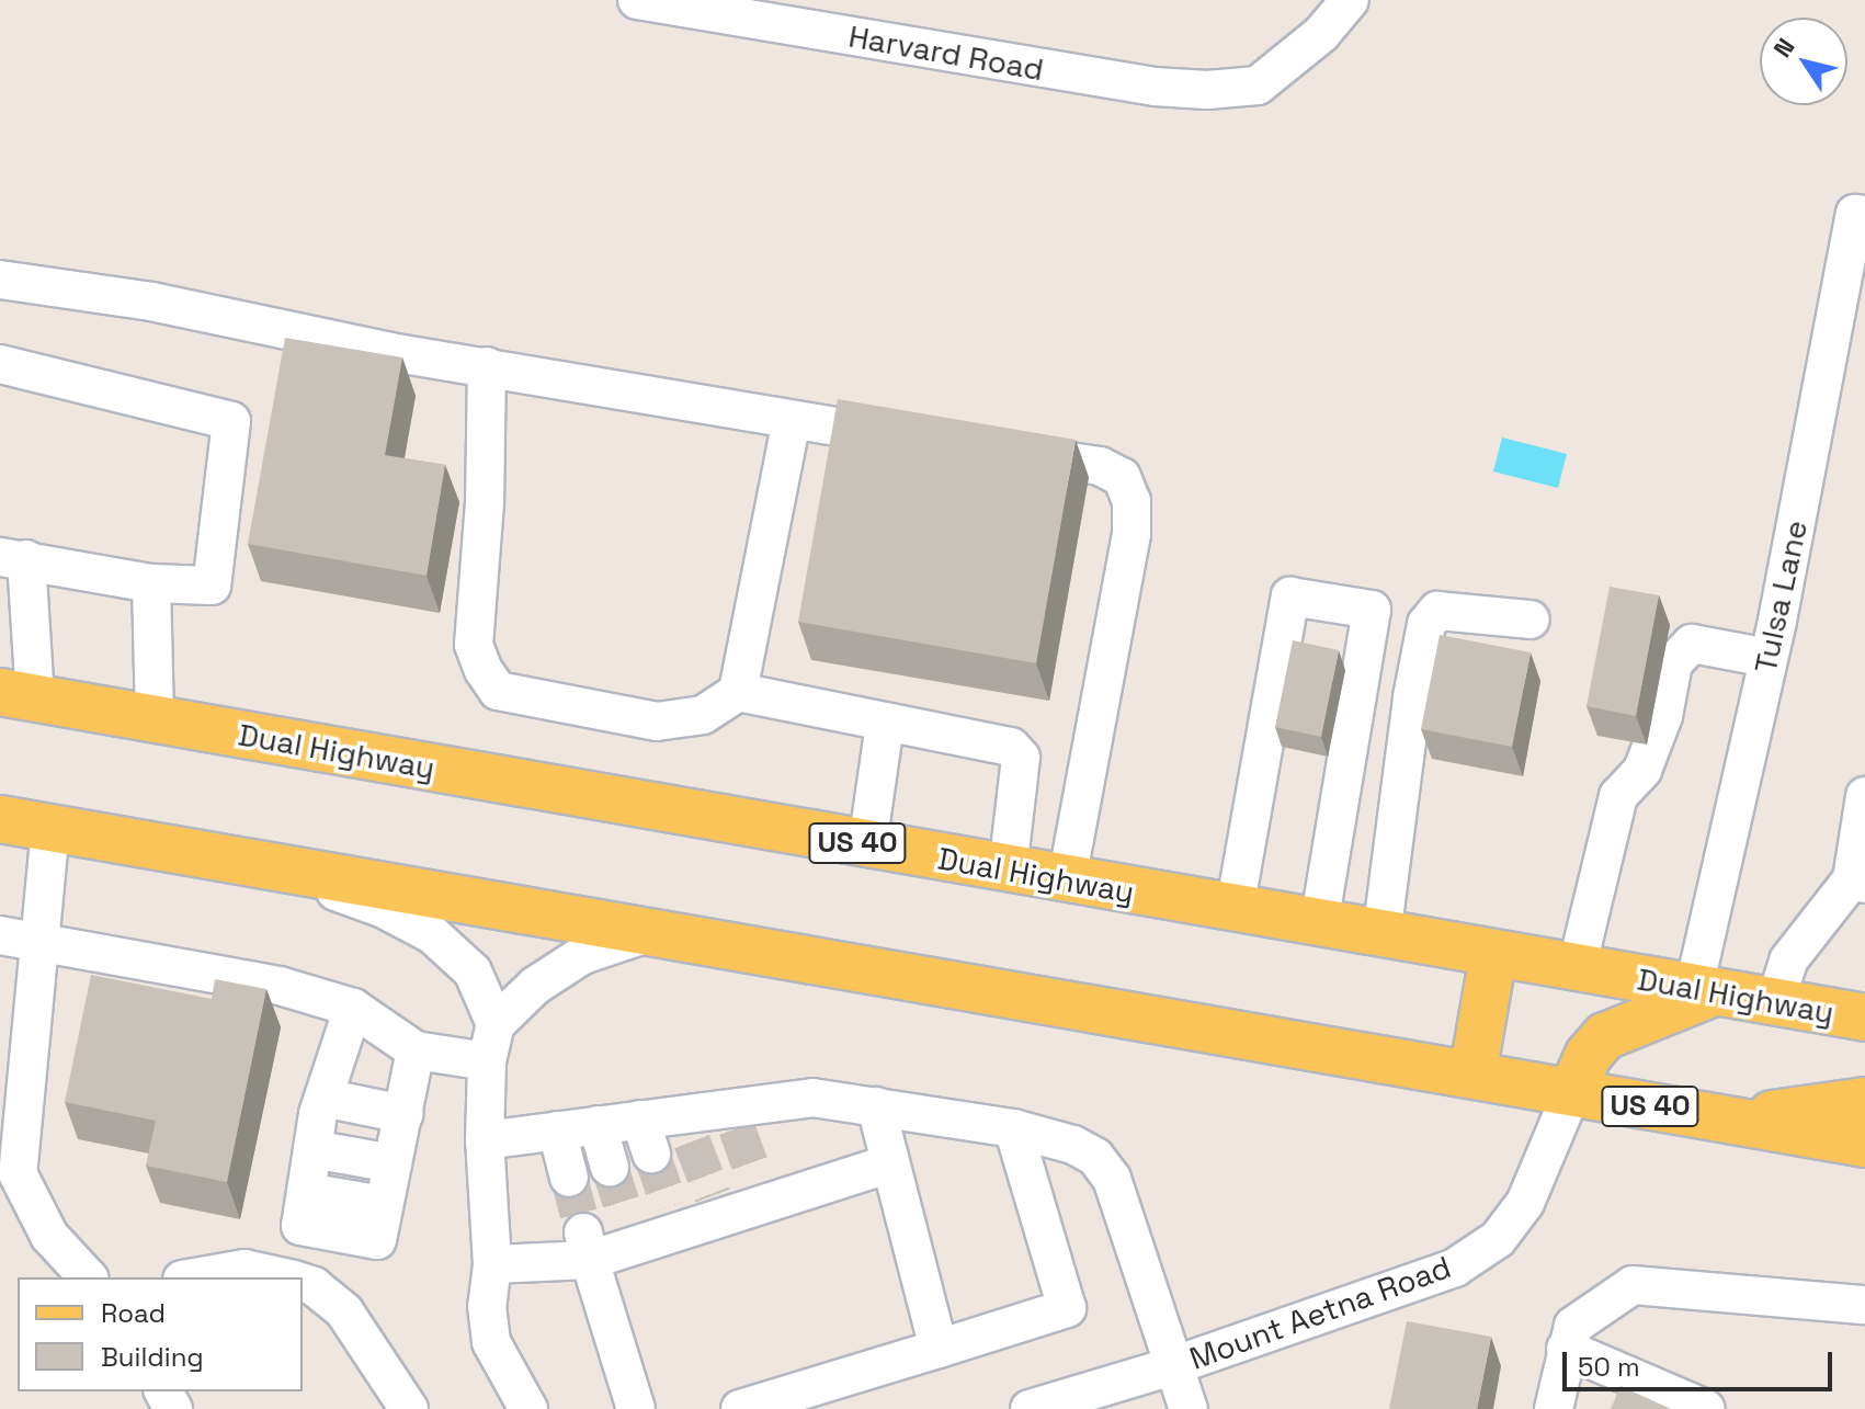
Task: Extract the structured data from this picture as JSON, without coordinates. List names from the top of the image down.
{
  "streets": {
    "main road": ["Dual Highway", "US 40"],
    "street": ["Harvard Road", "Tulsa Lane", "Mount Aetna Road"]
  },
  "crossings": [
    ["Tulsa Lane", "Dual Highway"],
    ["US 40", "Mount Aetna Road"]
  ],
  "legend": ["Road", "Building"],
  "scale_bar": "50 m",
  "north": "top left"
}
